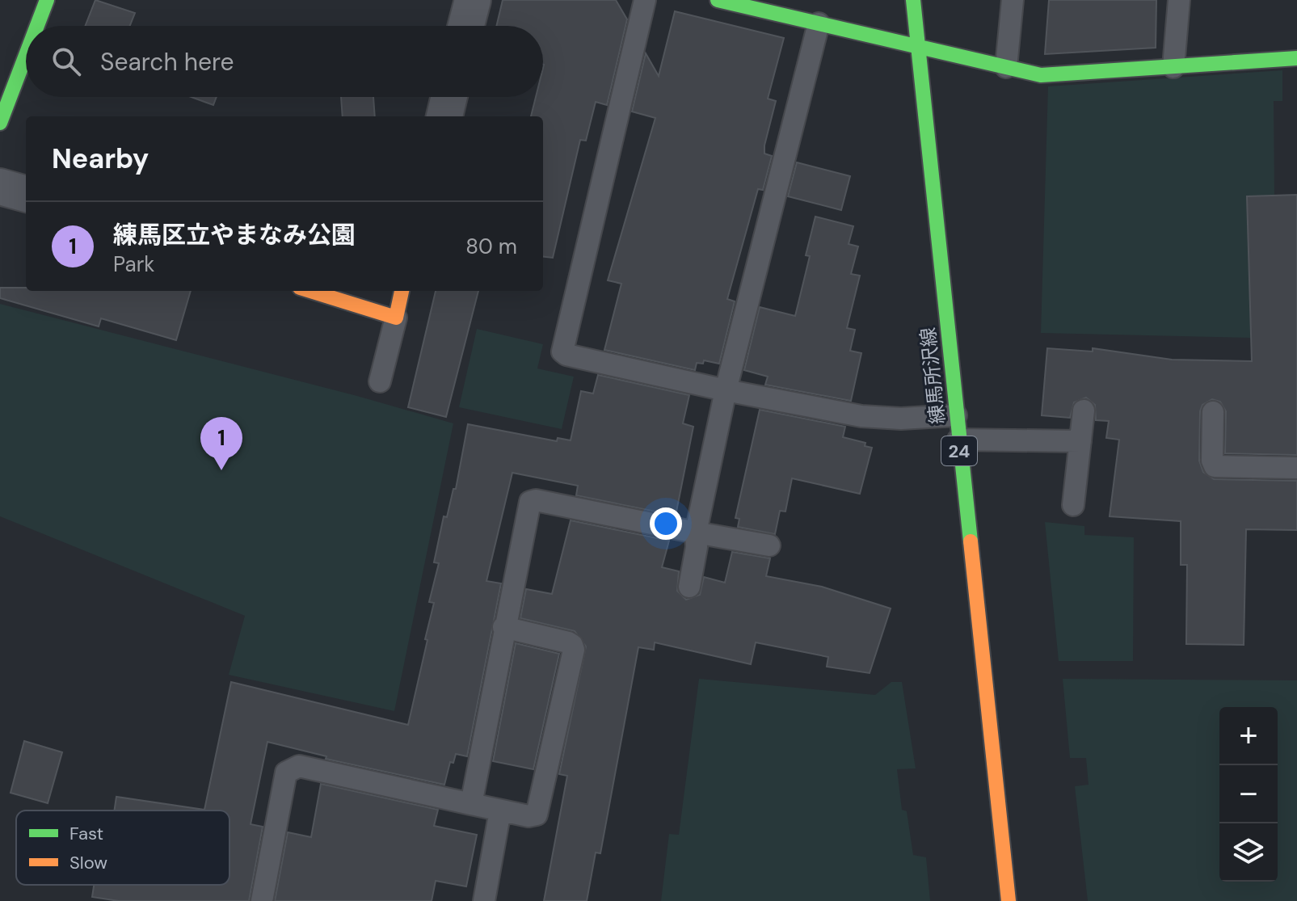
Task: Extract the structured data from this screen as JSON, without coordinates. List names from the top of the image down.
{
  "streets": {
    "main road": ["練馬所沢線", "24"]
  },
  "legend": ["Fast", "Slow"],
  "page": {
    "search": "Search here",
    "heading": "Nearby",
    "list": [
      {
        "mark": "1",
        "name": "練馬区立やまなみ公園",
        "note": "Park",
        "value": "80 m"
      }
    ],
    "pins": "1",
    "map_buttons": ["+", "−"]
  }
}
